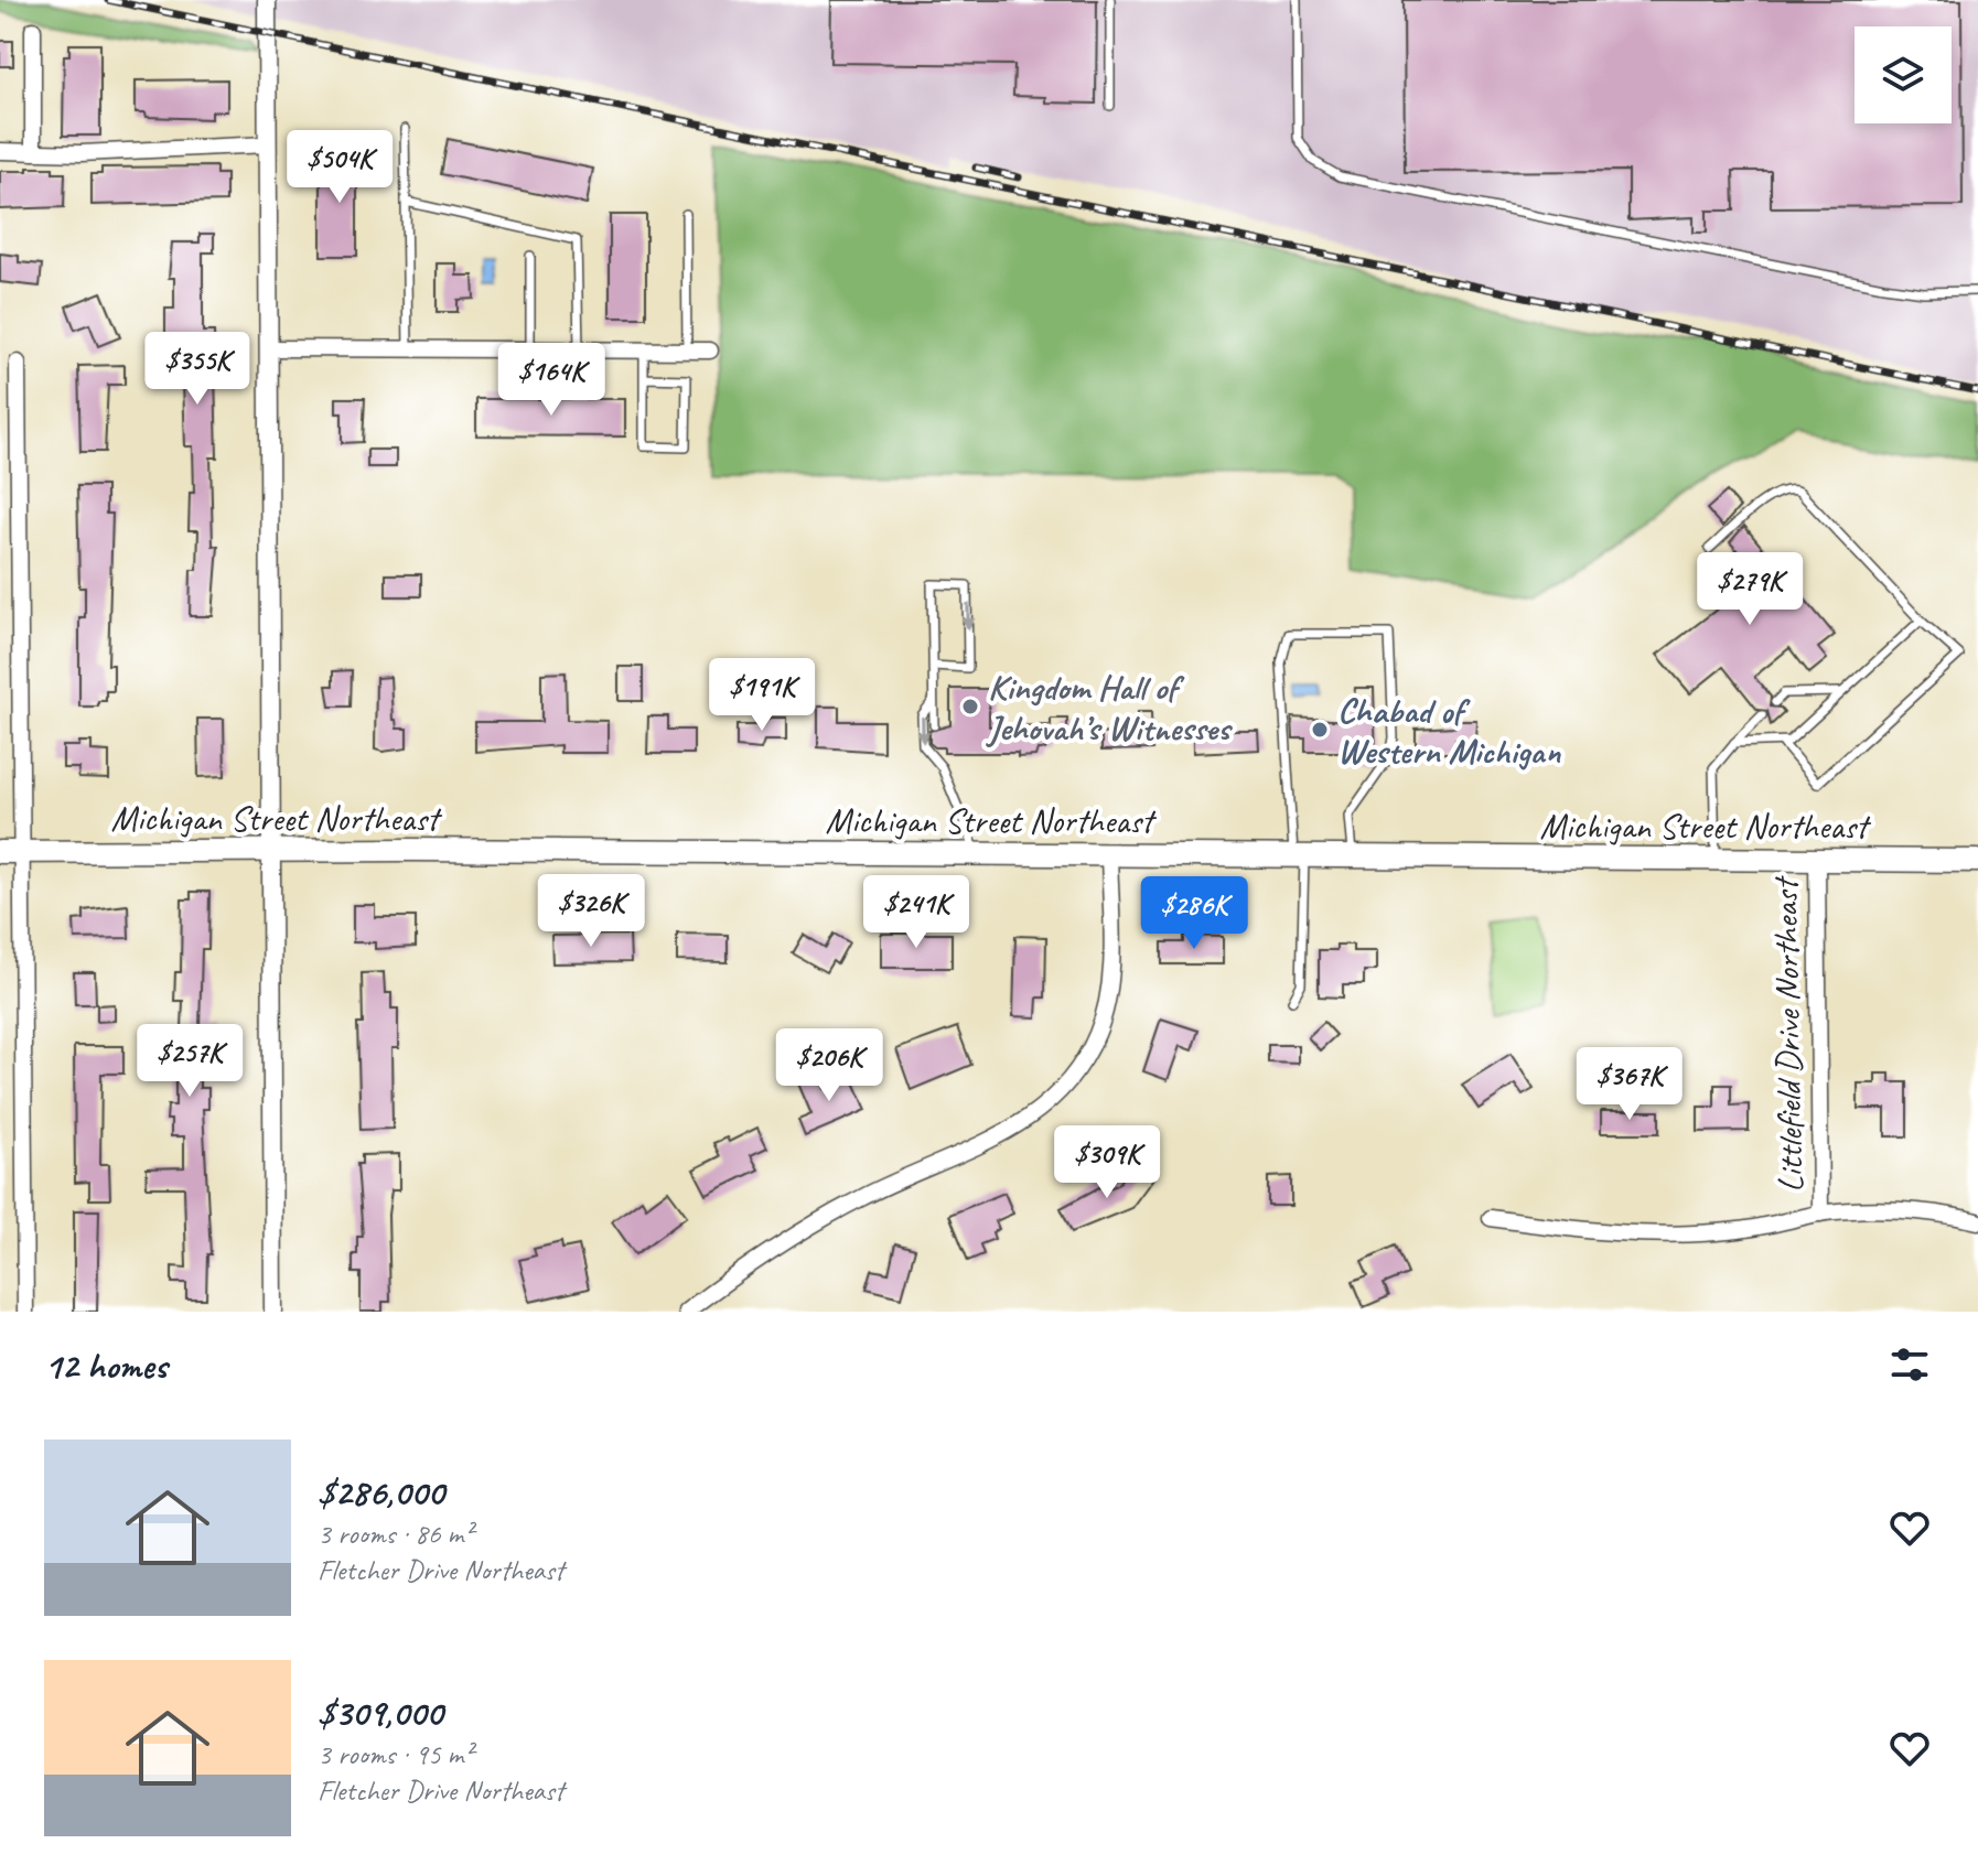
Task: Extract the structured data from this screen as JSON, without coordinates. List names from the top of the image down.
{
  "streets": {
    "main road": ["Michigan Street Northeast"],
    "street": ["Littlefield Drive Northeast"]
  },
  "crossings": [
    ["Michigan Street Northeast", "Littlefield Drive Northeast"]
  ],
  "places": ["Kingdom Hall of Jehovah’s Witnesses", "Chabad of Western Michigan"],
  "page": {
    "price": [
      "$504K",
      "$355K",
      "$164K",
      "$279K",
      "$191K",
      "$326K",
      "$241K",
      "$286K",
      "$257K",
      "$206K",
      "$367K",
      "$309K"
    ],
    "heading": "12 homes",
    "list": [
      {
        "name": "$286,000",
        "note": "3 rooms · 86 m² · Fletcher Drive Northeast"
      },
      {
        "name": "$309,000",
        "note": "3 rooms · 95 m² · Fletcher Drive Northeast"
      }
    ]
  }
}
